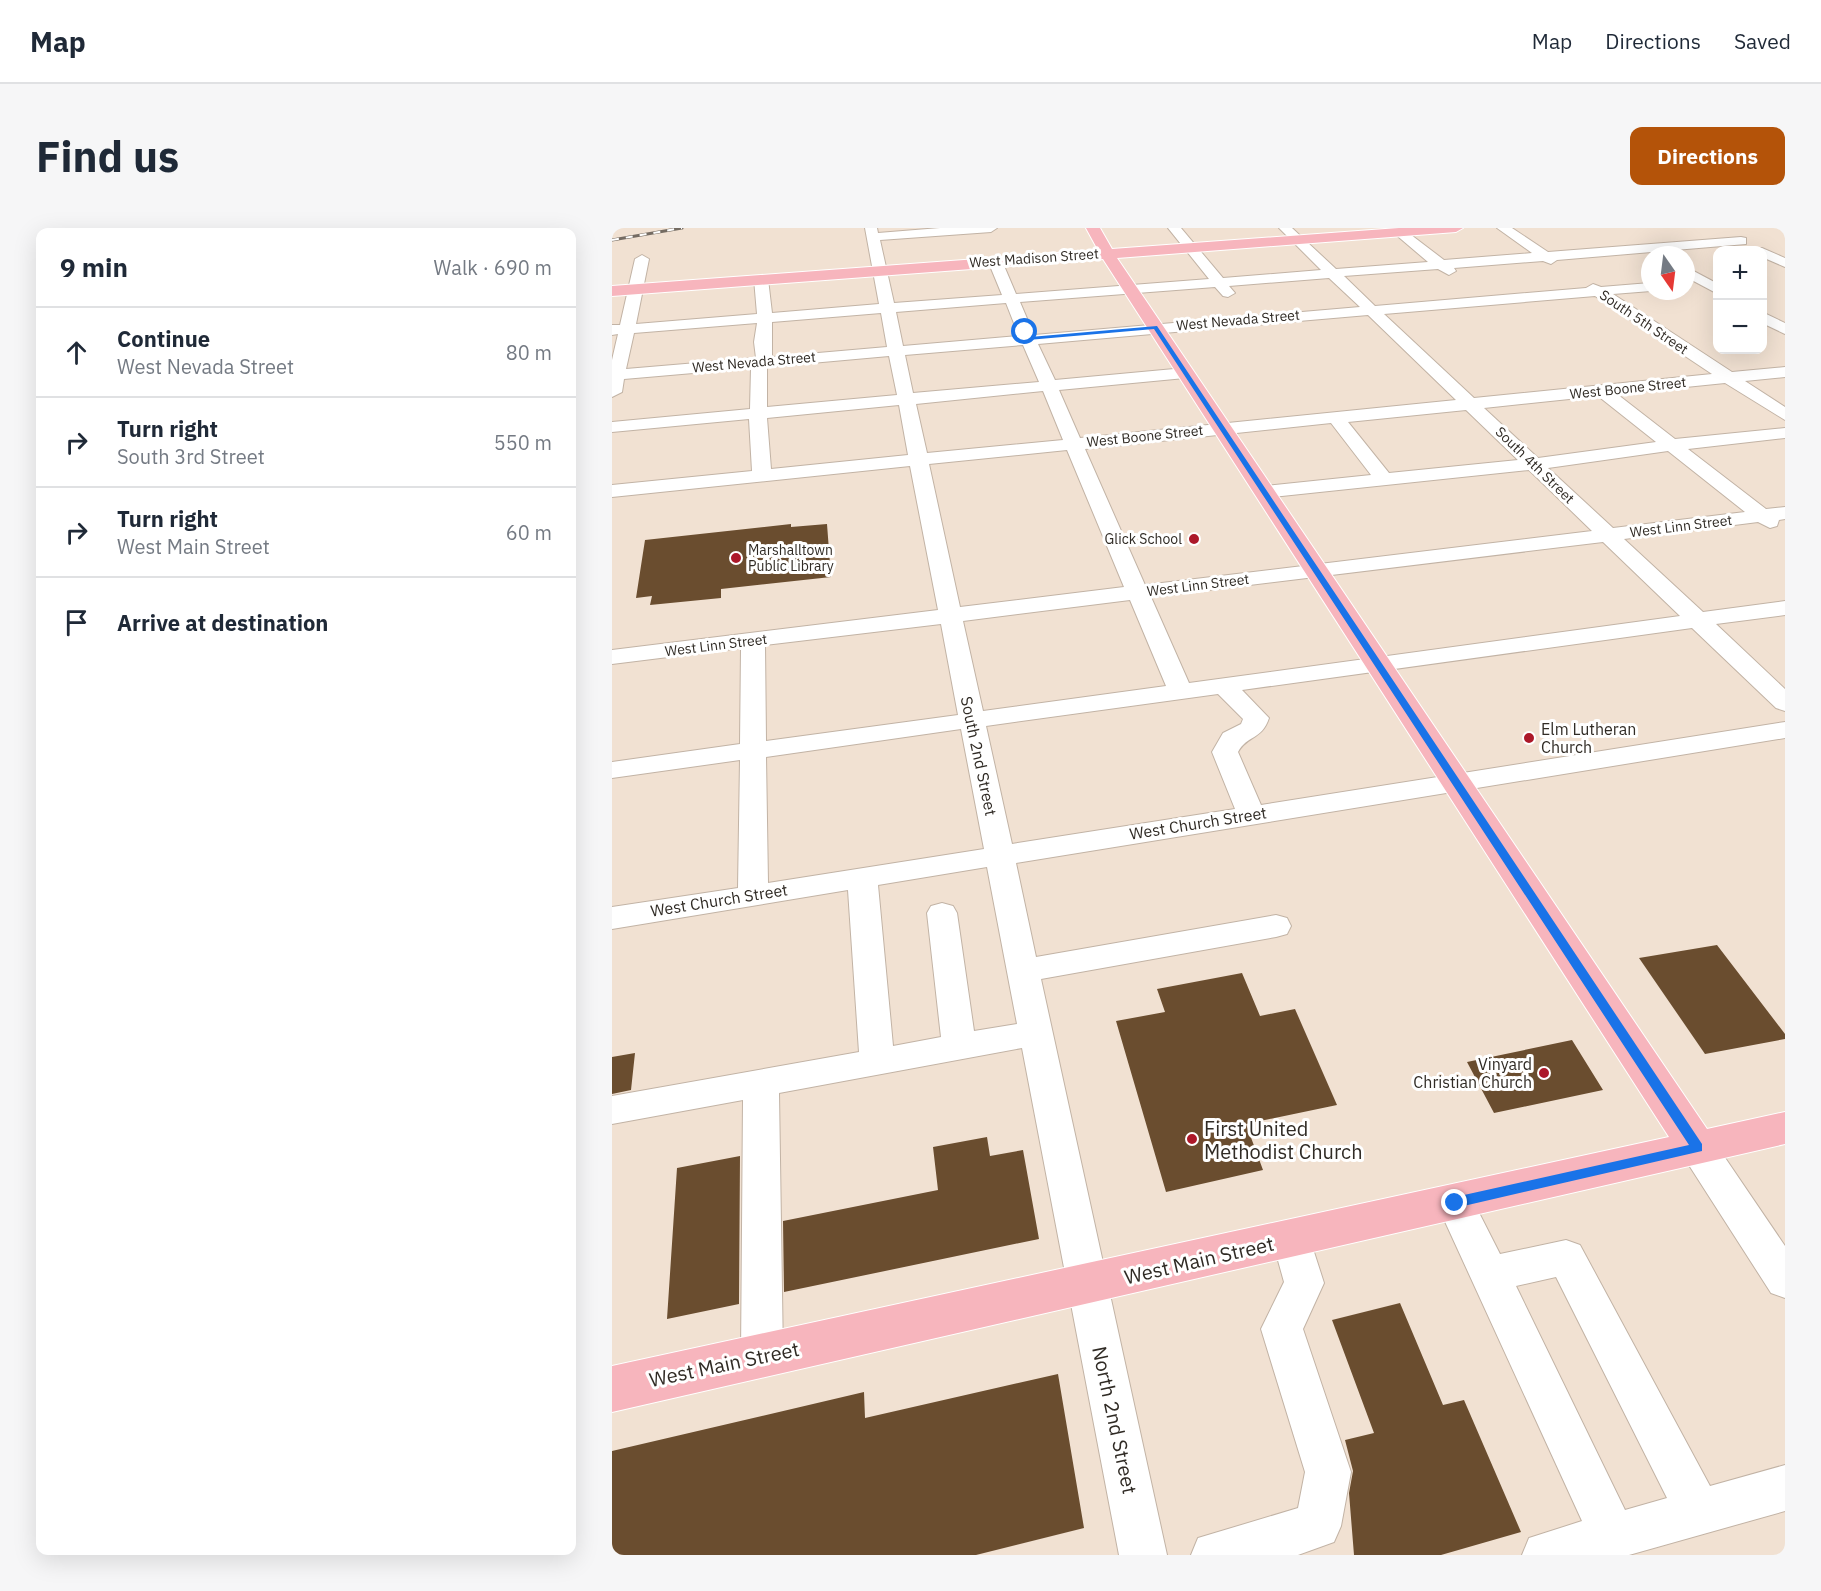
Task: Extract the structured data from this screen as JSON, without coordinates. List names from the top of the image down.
{
  "streets": {
    "main road": ["West Madison Street", "West Main Street"],
    "street": [
      "West Nevada Street",
      "South 5th Street",
      "West Boone Street",
      "South 4th Street",
      "West Linn Street",
      "South 2nd Street",
      "West Church Street",
      "North 2nd Street"
    ]
  },
  "crossings": [
    ["West Madison Street", "South 4th Street"],
    ["West Madison Street", "South 2nd Street"],
    ["West Nevada Street", "South 5th Street"],
    ["West Nevada Street", "South 4th Street"],
    ["West Nevada Street", "South 2nd Street"],
    ["South 5th Street", "West Boone Street"],
    ["West Boone Street", "South 4th Street"],
    ["West Boone Street", "South 2nd Street"],
    ["South 4th Street", "West Linn Street"],
    ["West Linn Street", "South 2nd Street"],
    ["South 2nd Street", "West Church Street"],
    ["South 2nd Street", "West Main Street"],
    ["South 2nd Street", "North 2nd Street"],
    ["West Main Street", "North 2nd Street"]
  ],
  "places": [
    "Glick School",
    "Marshalltown Public Library",
    "Elm Lutheran Church",
    "Vinyard Christian Church",
    "First United Methodist Church"
  ],
  "north": "bottom",
  "page": {
    "header": "Map",
    "nav": ["Map", "Directions", "Saved"],
    "buttons": "Directions",
    "title": "Find us",
    "heading": ["9 min", "Walk · 690 m"],
    "map_buttons": ["+", "−"],
    "list": [
      ["Continue", "West Nevada Street", "80 m"],
      ["Turn right", "South 3rd Street", "550 m"],
      ["Turn right", "West Main Street", "60 m"],
      "Arrive at destination"
    ]
  }
}
